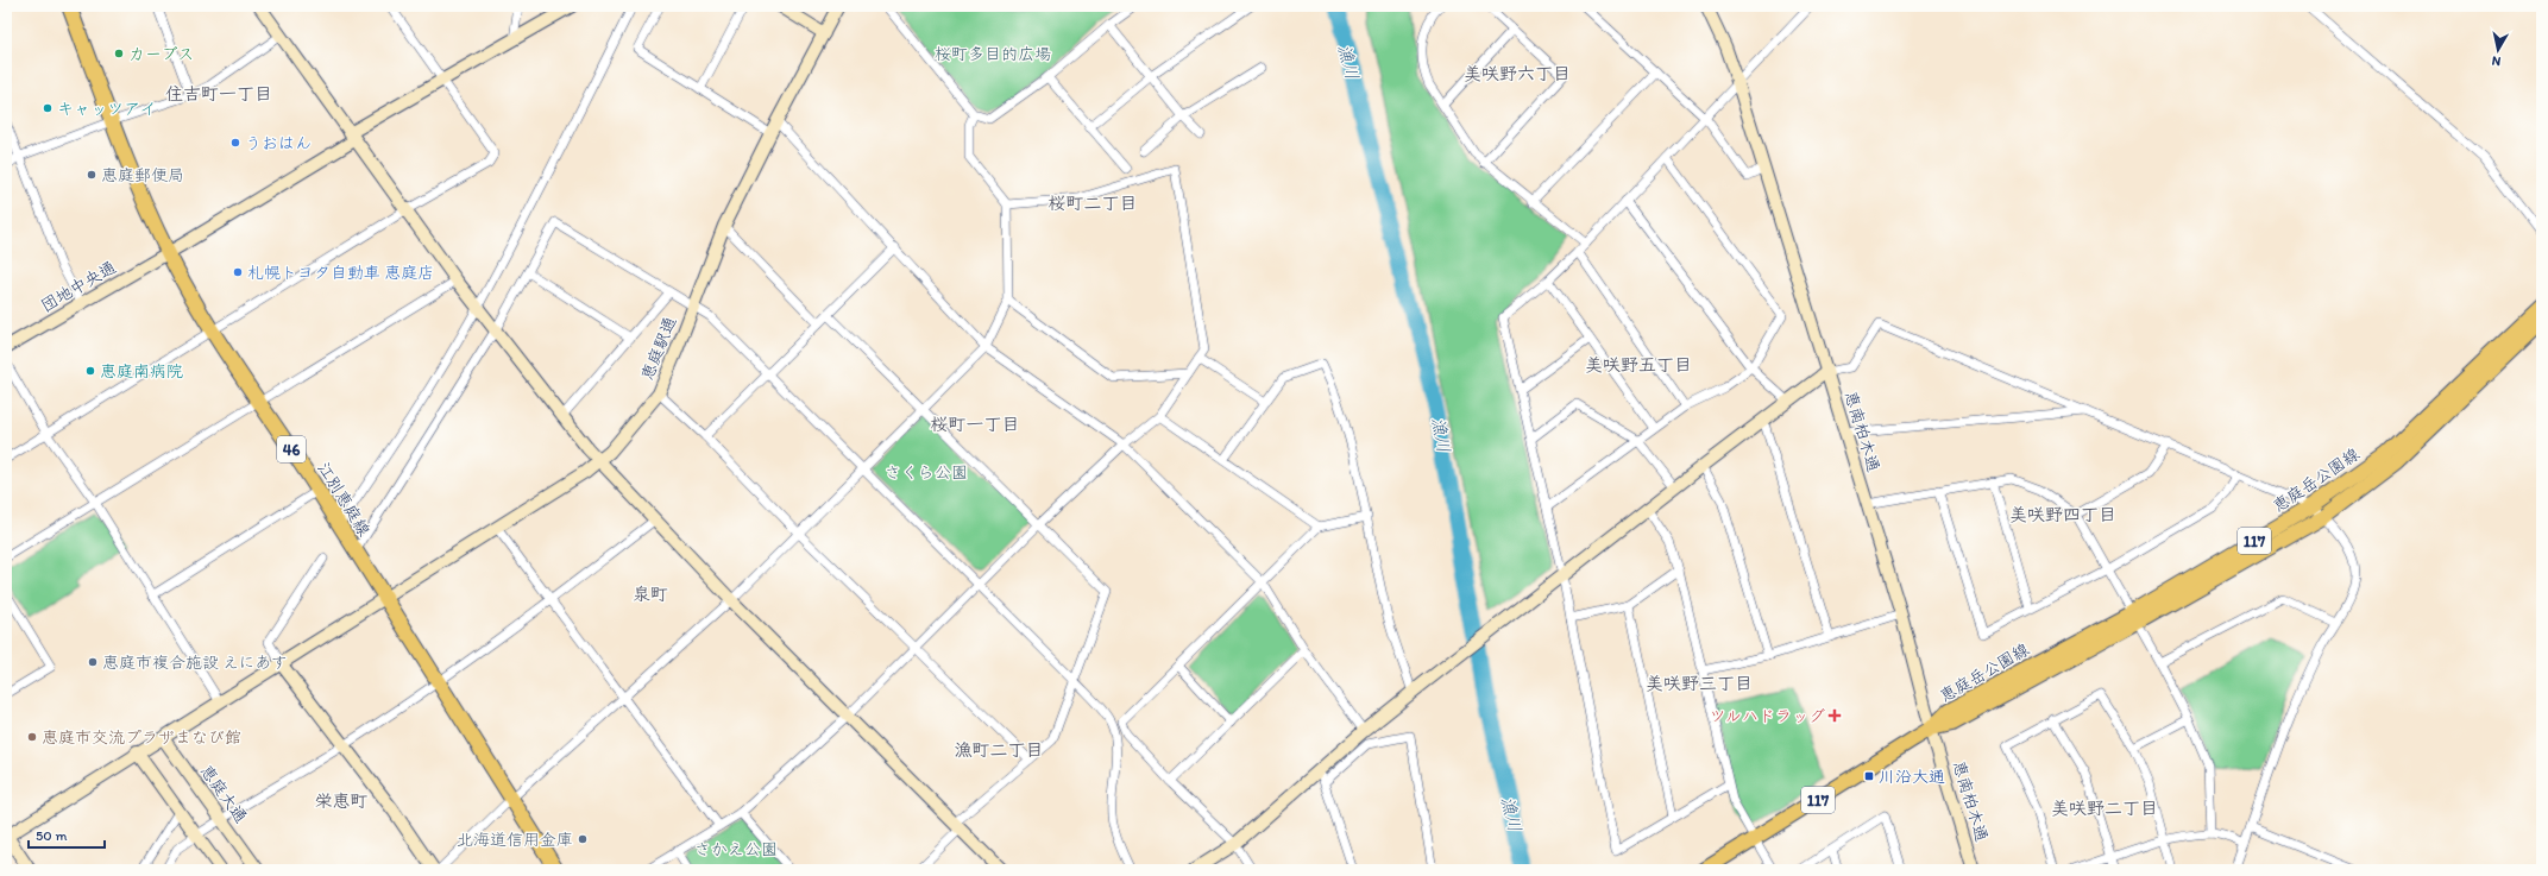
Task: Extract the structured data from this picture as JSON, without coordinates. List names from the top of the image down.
{
  "streets": {
    "main road": [
      "46",
      "恵庭岳公園線",
      "江別恵庭線",
      "117"
    ],
    "street": [
      "団地中央通",
      "恵庭駅通",
      "恵南柏木通",
      "恵庭大通"
    ]
  },
  "crossings": [
    ["団地中央通", "江別恵庭線"],
    ["恵庭駅通", "江別恵庭線"],
    ["恵庭駅通", "恵庭大通"],
    ["恵南柏木通", "恵庭岳公園線"]
  ],
  "districts": [
    "美咲野六丁目",
    "住吉町一丁目",
    "桜町二丁目",
    "美咲野五丁目",
    "桜町一丁目",
    "美咲野四丁目",
    "泉町",
    "美咲野三丁目",
    "漁町二丁目",
    "栄恵町",
    "美咲野二丁目"
  ],
  "water": ["漁川"],
  "parks": ["桜町多目的広場", "さくら公園", "さかえ公園"],
  "places": {
    "other": [
      "カーブス",
      "キャッツアイ",
      "うおはん",
      "恵庭郵便局",
      "札幌トヨタ自動車 恵庭店",
      "恵庭南病院",
      "恵庭市複合施設 えにあす",
      "恵庭市交流プラザまなび館",
      "北海道信用金庫"
    ],
    "health": ["ツルハドラッグ"],
    "transit": ["川沿大通"]
  },
  "scale_bar": "50 m",
  "north": "bottom"
}
